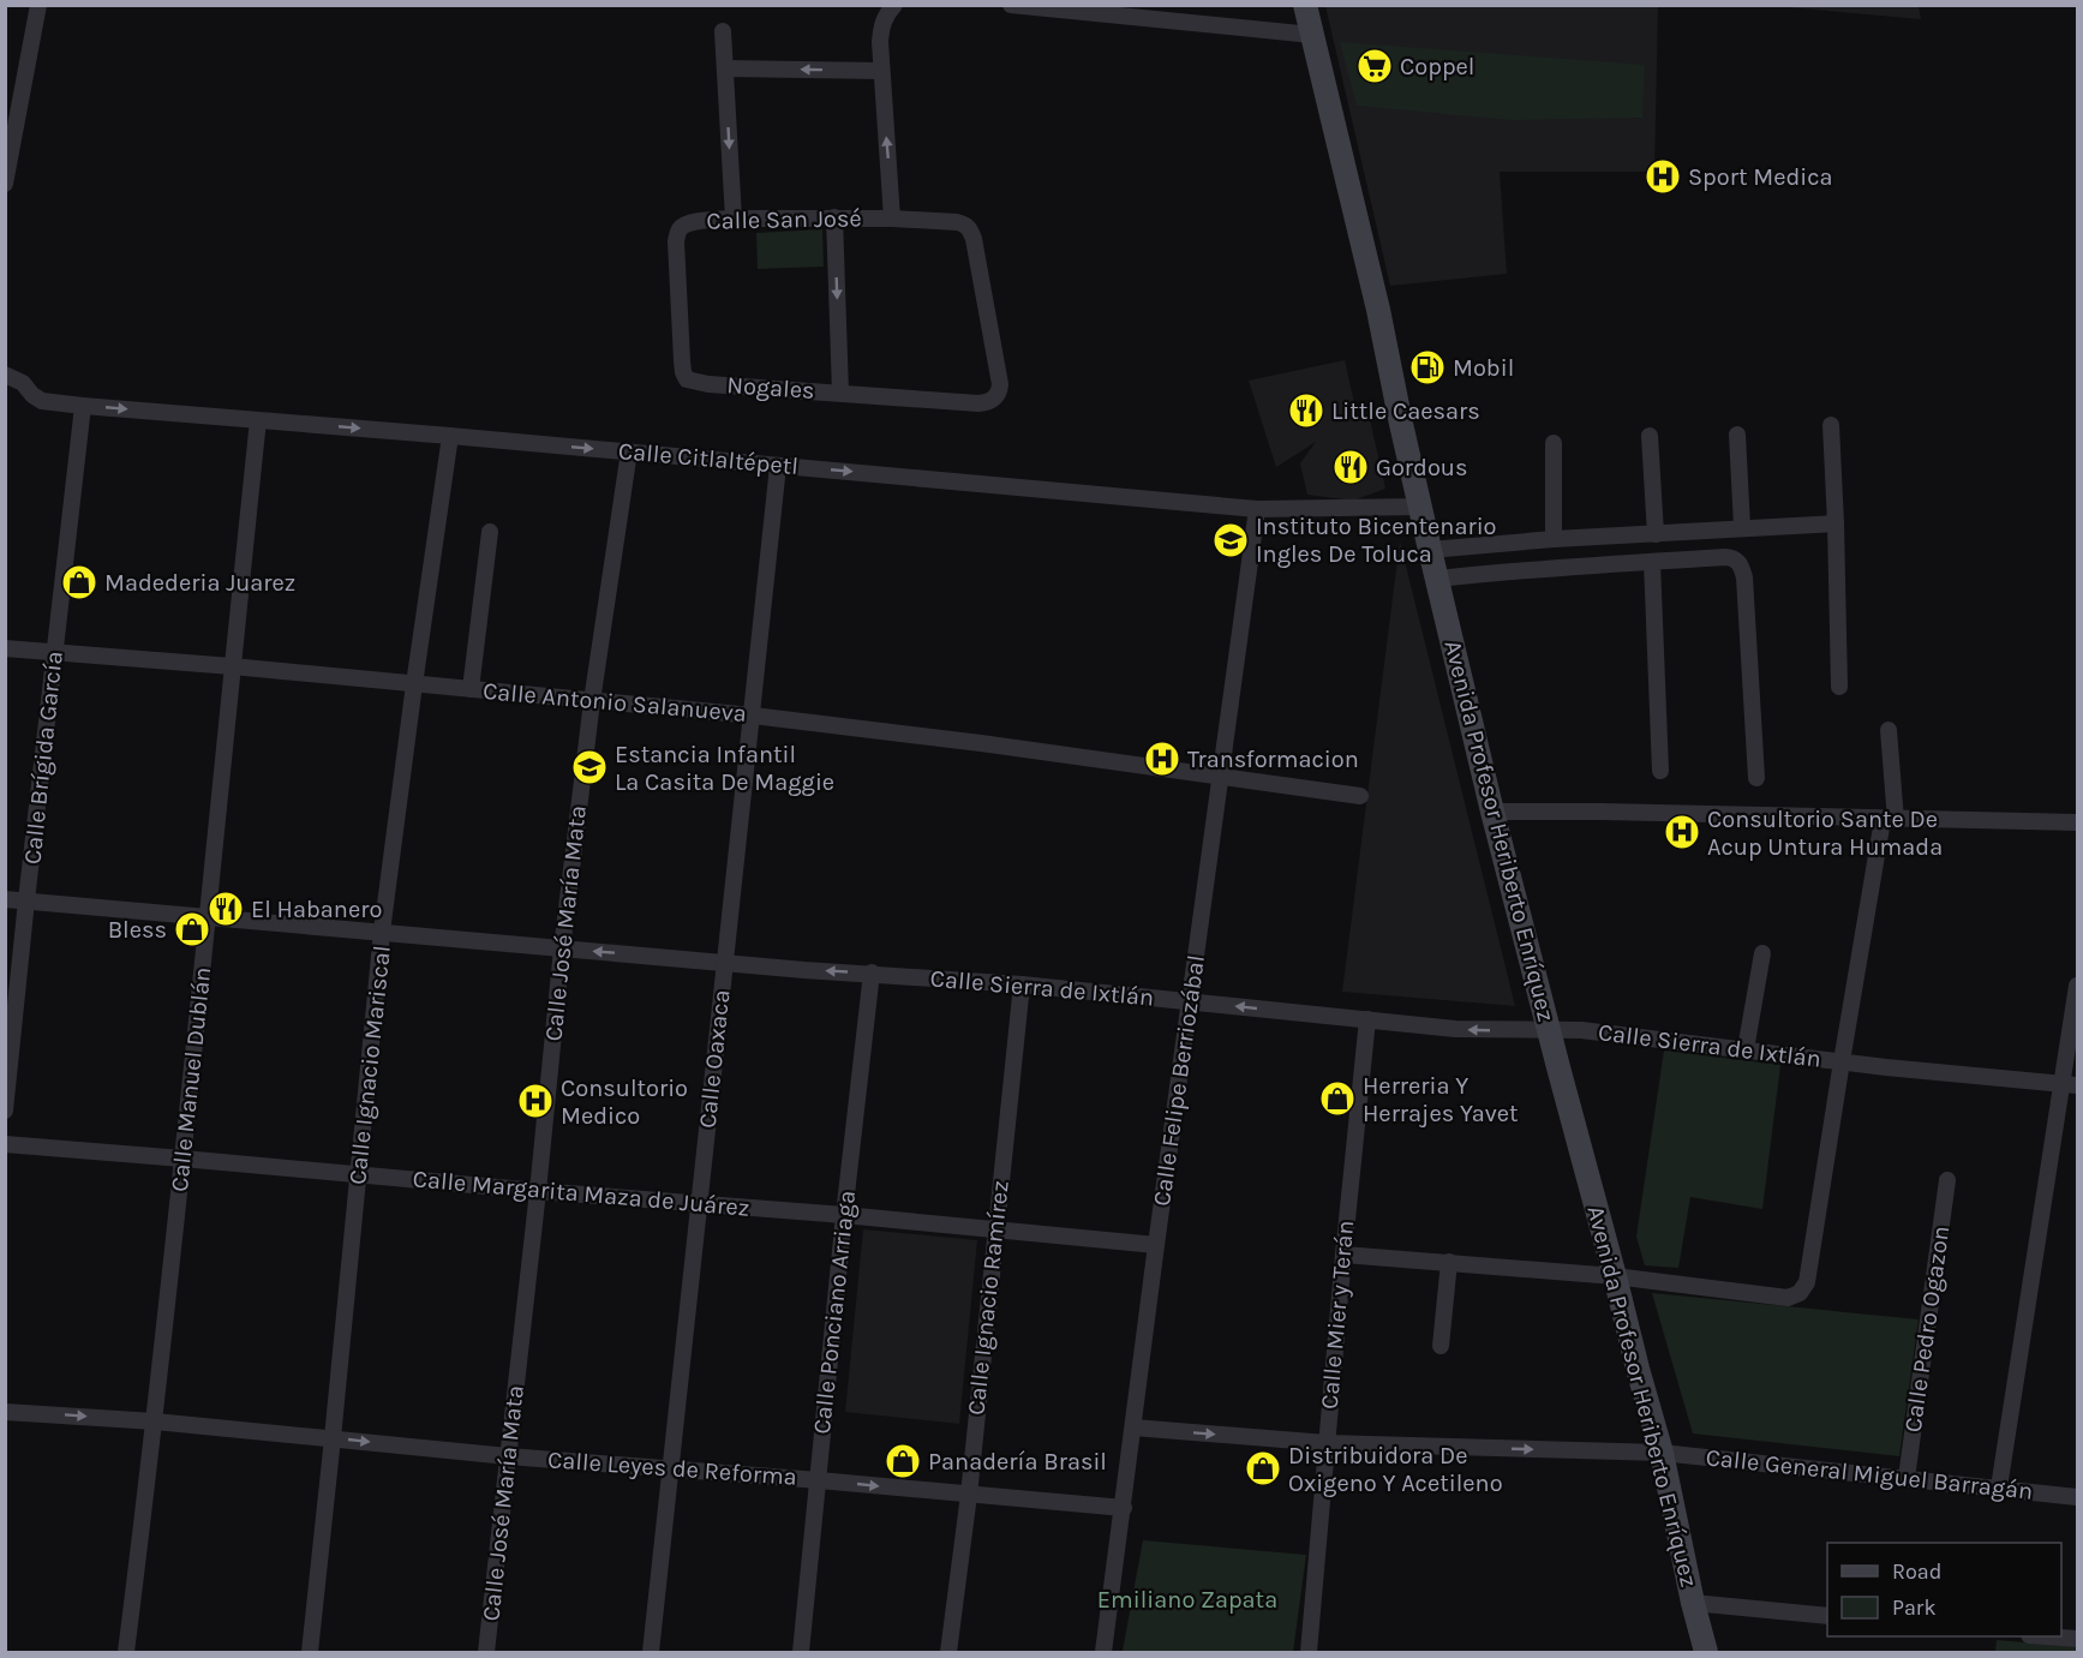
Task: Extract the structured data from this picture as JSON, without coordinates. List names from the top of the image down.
{
  "streets": {
    "main road": ["Avenida Profesor Heriberto Enríquez"],
    "street": [
      "Calle San José",
      "Nogales",
      "Calle Citlaltépetl",
      "Calle Antonio Salanueva",
      "Calle Brígida García",
      "Calle José María Mata",
      "Calle Sierra de Ixtlán",
      "Calle Oaxaca",
      "Calle Ignacio Mariscal",
      "Calle Manuel Dublán",
      "Calle Felipe Berriozábal",
      "Calle Margarita Maza de Juárez",
      "Calle Ignacio Ramírez",
      "Calle Ponciano Arriaga",
      "Calle Mier y Terán",
      "Calle Pedro Ogazon",
      "Calle Leyes de Reforma",
      "Calle General Miguel Barragán"
    ]
  },
  "crossings": [
    ["Calle San José", "Nogales"],
    ["Calle Citlaltépetl", "Calle Brígida García"],
    ["Calle Citlaltépetl", "Avenida Profesor Heriberto Enríquez"],
    ["Calle Citlaltépetl", "Calle José María Mata"],
    ["Calle Citlaltépetl", "Calle Oaxaca"],
    ["Calle Citlaltépetl", "Calle Ignacio Mariscal"],
    ["Calle Citlaltépetl", "Calle Manuel Dublán"],
    ["Calle Citlaltépetl", "Calle Felipe Berriozábal"],
    ["Calle Antonio Salanueva", "Calle Brígida García"],
    ["Calle Antonio Salanueva", "Calle José María Mata"],
    ["Calle Antonio Salanueva", "Calle Oaxaca"],
    ["Calle Antonio Salanueva", "Calle Ignacio Mariscal"],
    ["Calle Antonio Salanueva", "Calle Manuel Dublán"],
    ["Calle Antonio Salanueva", "Calle Felipe Berriozábal"],
    ["Calle Brígida García", "Calle Sierra de Ixtlán"],
    ["Avenida Profesor Heriberto Enríquez", "Calle Sierra de Ixtlán"],
    ["Avenida Profesor Heriberto Enríquez", "Calle General Miguel Barragán"],
    ["Calle José María Mata", "Calle Sierra de Ixtlán"],
    ["Calle José María Mata", "Calle Margarita Maza de Juárez"],
    ["Calle José María Mata", "Calle Leyes de Reforma"],
    ["Calle Sierra de Ixtlán", "Calle Oaxaca"],
    ["Calle Sierra de Ixtlán", "Calle Ignacio Mariscal"],
    ["Calle Sierra de Ixtlán", "Calle Manuel Dublán"],
    ["Calle Sierra de Ixtlán", "Calle Felipe Berriozábal"],
    ["Calle Sierra de Ixtlán", "Calle Ignacio Ramírez"],
    ["Calle Sierra de Ixtlán", "Calle Ponciano Arriaga"],
    ["Calle Sierra de Ixtlán", "Calle Mier y Terán"],
    ["Calle Oaxaca", "Calle Margarita Maza de Juárez"],
    ["Calle Oaxaca", "Calle Leyes de Reforma"],
    ["Calle Ignacio Mariscal", "Calle Margarita Maza de Juárez"],
    ["Calle Ignacio Mariscal", "Calle Leyes de Reforma"],
    ["Calle Manuel Dublán", "Calle Margarita Maza de Juárez"],
    ["Calle Manuel Dublán", "Calle Leyes de Reforma"],
    ["Calle Felipe Berriozábal", "Calle Margarita Maza de Juárez"],
    ["Calle Felipe Berriozábal", "Calle Leyes de Reforma"],
    ["Calle Felipe Berriozábal", "Calle General Miguel Barragán"],
    ["Calle Margarita Maza de Juárez", "Calle Ignacio Ramírez"],
    ["Calle Margarita Maza de Juárez", "Calle Ponciano Arriaga"],
    ["Calle Ignacio Ramírez", "Calle Leyes de Reforma"],
    ["Calle Ponciano Arriaga", "Calle Leyes de Reforma"],
    ["Calle Mier y Terán", "Calle General Miguel Barragán"],
    ["Calle Pedro Ogazon", "Calle General Miguel Barragán"]
  ],
  "one_way": ["Calle Citlaltépetl", "Calle Leyes de Reforma", "Calle General Miguel Barragán"],
  "parks": ["Emiliano Zapata"],
  "places": {
    "supermarket": ["Coppel"],
    "hospital": [
      "Sport Medica",
      "Transformacion",
      "Consultorio Sante De Acup Untura Humada",
      "Consultorio Medico"
    ],
    "fuel station": ["Mobil"],
    "restaurant": ["Little Caesars", "Gordous", "El Habanero"],
    "school or university": ["Instituto Bicentenario Ingles De Toluca", "Estancia Infantil La Casita De Maggie"],
    "shop": [
      "Madederia Juarez",
      "Bless",
      "Herreria Y Herrajes Yavet",
      "Panadería Brasil",
      "Distribuidora De Oxigeno Y Acetileno"
    ]
  },
  "legend": ["Road", "Park"]
}
